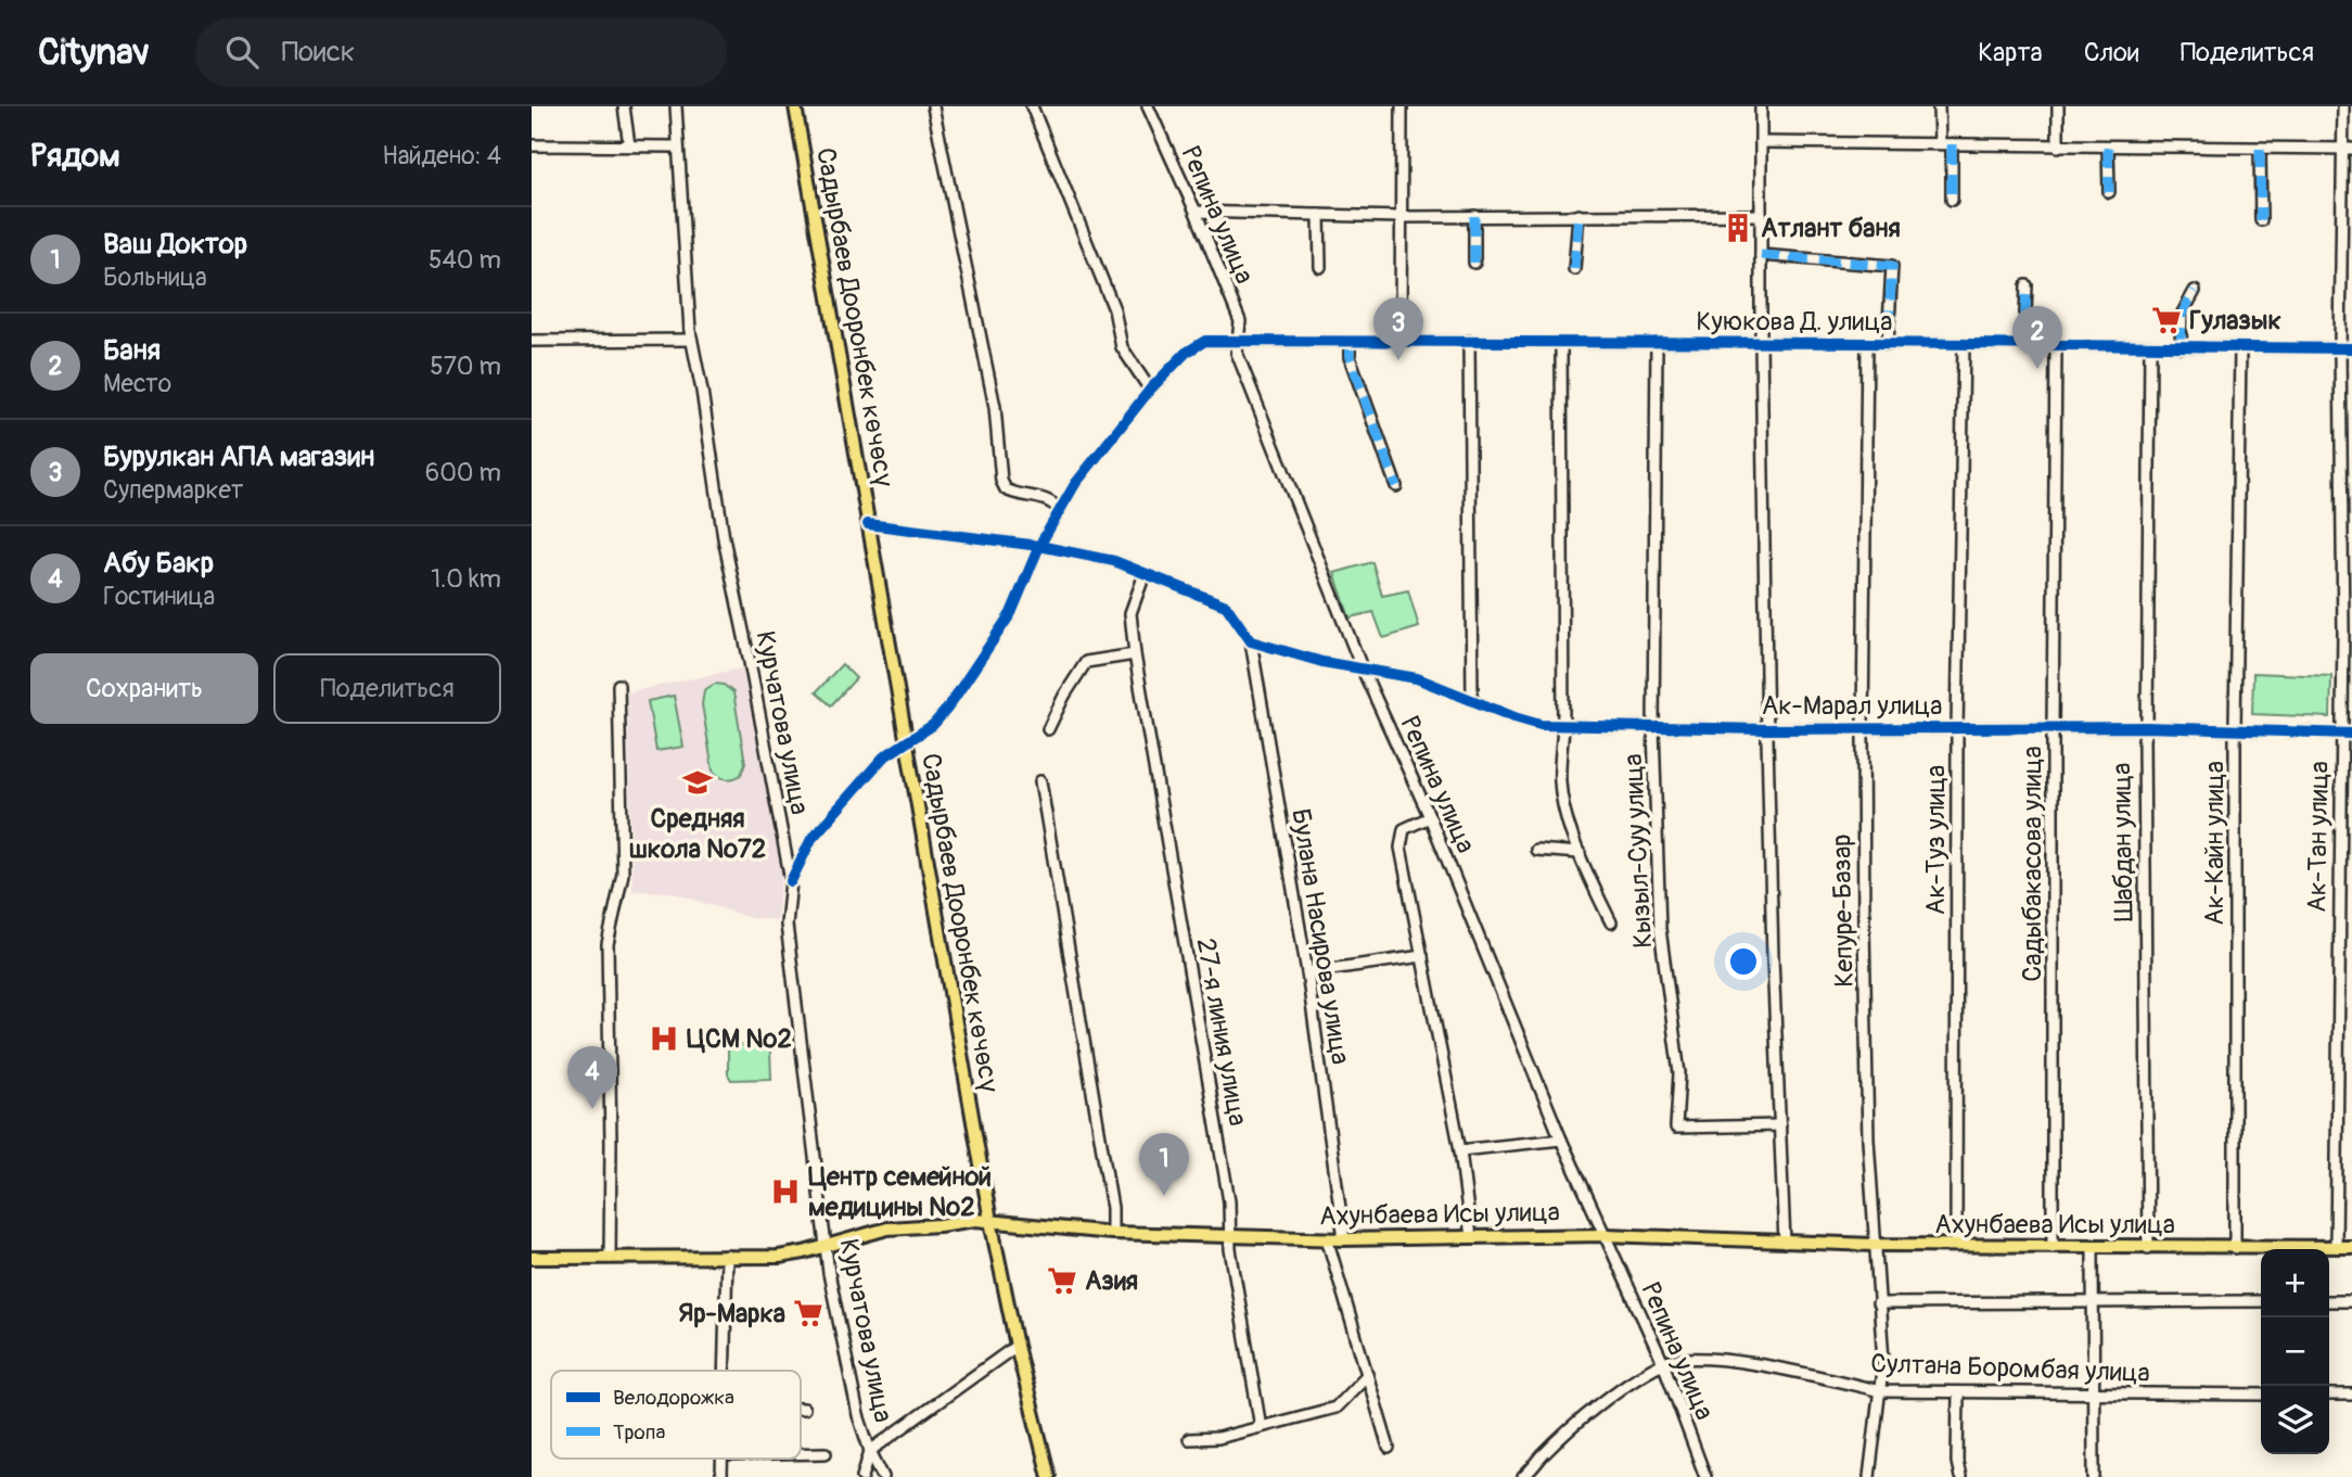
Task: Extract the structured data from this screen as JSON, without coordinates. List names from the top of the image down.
{
  "streets": {
    "main road": ["Садырбаев Дооронбек көчөсү", "Ахунбаева Исы улица"],
    "street": [
      "Репина улица",
      "Куюкова Д. улица",
      "Ак-Марал улица",
      "Курчатова улица",
      "Ак-Тан улица",
      "Ак-Туз улица",
      "Шабдан улица",
      "Ак-Кайн улица",
      "Кызыл-Суу улица",
      "Садыбакасова улица",
      "Кепуре-Базар",
      "Булана Насирова улица",
      "27-я линия улица",
      "Султана Боромбая улица"
    ]
  },
  "crossings": [
    ["Репина улица", "Куюкова Д. улица"],
    ["Репина улица", "Ак-Марал улица"],
    ["Репина улица", "Ахунбаева Исы улица"],
    ["Репина улица", "Султана Боромбая улица"],
    ["Садырбаев Дооронбек көчөсү", "Куюкова Д. улица"],
    ["Садырбаев Дооронбек көчөсү", "Ахунбаева Исы улица"],
    ["Куюкова Д. улица", "Курчатова улица"],
    ["Куюкова Д. улица", "Ак-Тан улица"],
    ["Куюкова Д. улица", "Ак-Туз улица"],
    ["Куюкова Д. улица", "Шабдан улица"],
    ["Куюкова Д. улица", "Ак-Кайн улица"],
    ["Куюкова Д. улица", "Кызыл-Суу улица"],
    ["Куюкова Д. улица", "Садыбакасова улица"],
    ["Куюкова Д. улица", "Кепуре-Базар"],
    ["Ак-Марал улица", "Ак-Тан улица"],
    ["Ак-Марал улица", "Ак-Туз улица"],
    ["Ак-Марал улица", "Шабдан улица"],
    ["Ак-Марал улица", "Ак-Кайн улица"],
    ["Ак-Марал улица", "Кызыл-Суу улица"],
    ["Ак-Марал улица", "Садыбакасова улица"],
    ["Ак-Марал улица", "Кепуре-Базар"],
    ["Ак-Марал улица", "Булана Насирова улица"],
    ["Курчатова улица", "Ахунбаева Исы улица"],
    ["Ак-Тан улица", "Ахунбаева Исы улица"],
    ["Ак-Туз улица", "Ахунбаева Исы улица"],
    ["Шабдан улица", "Ахунбаева Исы улица"],
    ["Ак-Кайн улица", "Ахунбаева Исы улица"],
    ["Садыбакасова улица", "Ахунбаева Исы улица"],
    ["Кепуре-Базар", "Ахунбаева Исы улица"],
    ["Кепуре-Базар", "Султана Боромбая улица"],
    ["Булана Насирова улица", "Ахунбаева Исы улица"],
    ["27-я линия улица", "Ахунбаева Исы улица"]
  ],
  "places": {
    "building": ["Атлант баня"],
    "supermarket": ["Гулазык", "Азия", "Яр-Марка"],
    "school or university": ["Средняя школа №72"],
    "hospital": ["ЦСМ №2", "Центр семейной медицины №2"]
  },
  "legend": ["Велодорожка", "Тропа"],
  "page": {
    "header": "Citynav",
    "search": "Поиск",
    "nav": ["Карта", "Слои", "Поделиться"],
    "heading": ["Рядом", "Найдено: 4"],
    "list": [
      {
        "mark": "1",
        "name": "Ваш Доктор",
        "note": "Больница",
        "value": "540 m"
      },
      {
        "mark": "2",
        "name": "Баня",
        "note": "Место",
        "value": "570 m"
      },
      {
        "mark": "3",
        "name": "Бурулкан АПА магазин",
        "note": "Супермаркет",
        "value": "600 m"
      },
      {
        "mark": "4",
        "name": "Абу Бакр",
        "note": "Гостиница",
        "value": "1.0 km"
      }
    ],
    "pins": [
      "3",
      "2",
      "4",
      "1"
    ],
    "buttons": ["Сохранить", "Поделиться"],
    "map_buttons": ["+", "−"]
  }
}
